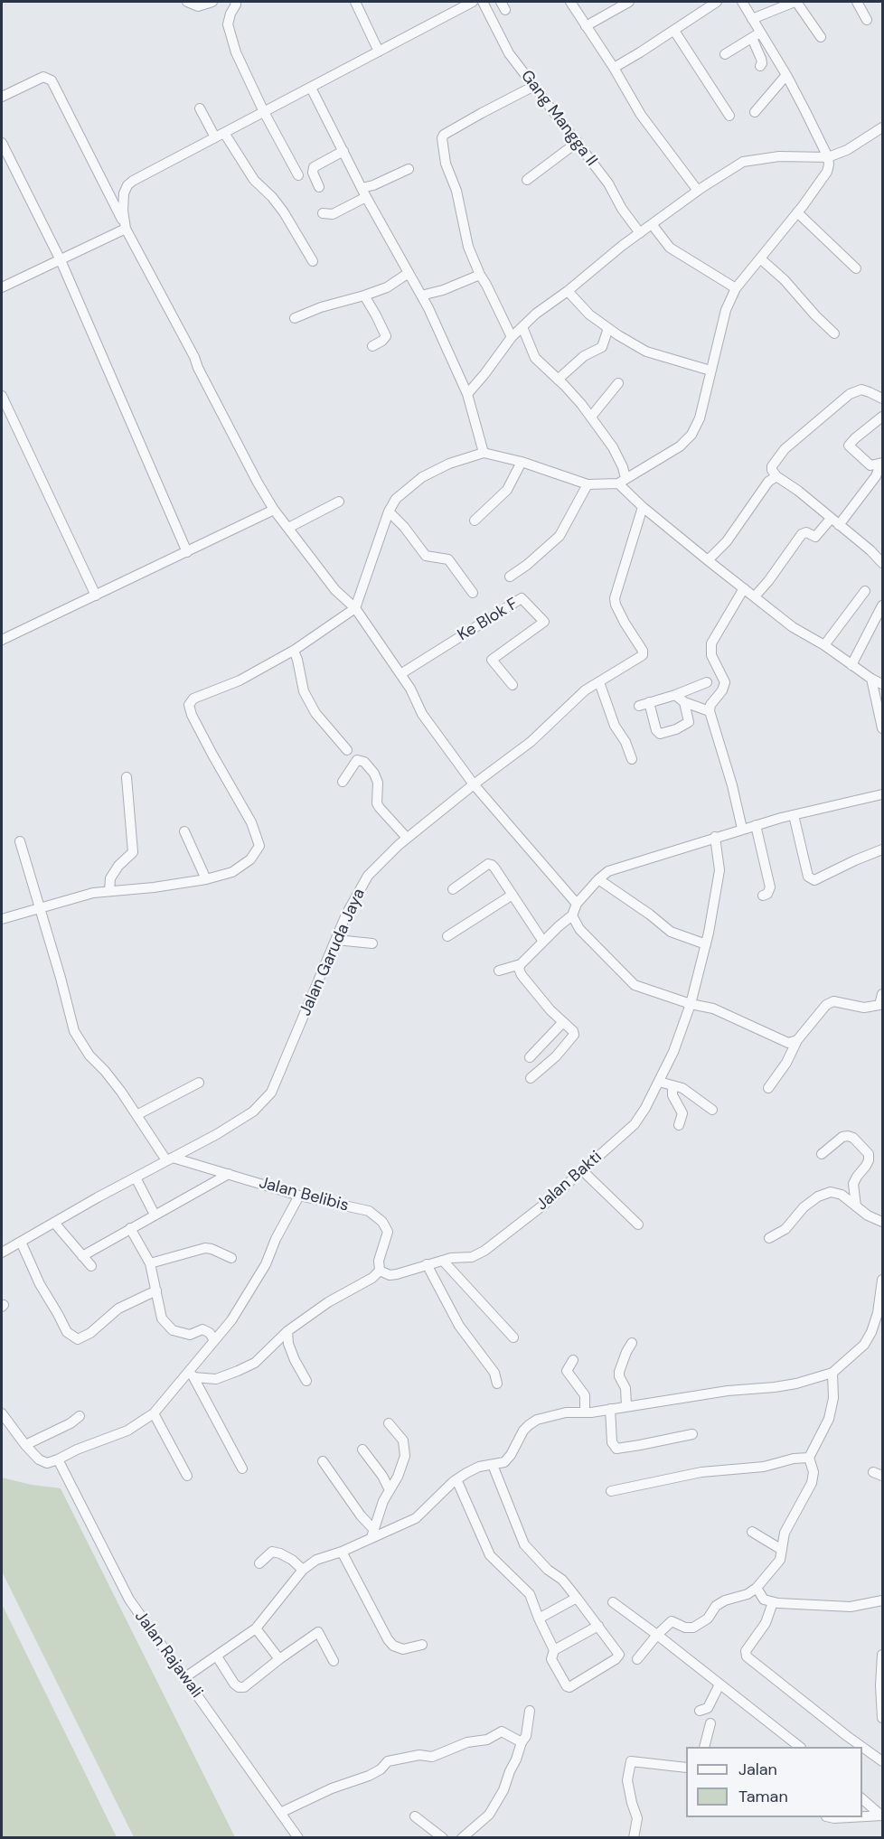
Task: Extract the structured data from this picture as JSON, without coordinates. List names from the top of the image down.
{
  "streets": {
    "street": [
      "Gang Mangga II",
      "Ke Blok F",
      "Jalan Garuda Jaya",
      "Jalan Bakti",
      "Jalan Belibis",
      "Jalan Rajawali"
    ]
  },
  "crossings": [
    ["Jalan Garuda Jaya", "Jalan Belibis"],
    ["Jalan Bakti", "Jalan Belibis"]
  ],
  "legend": ["Jalan", "Taman"]
}
